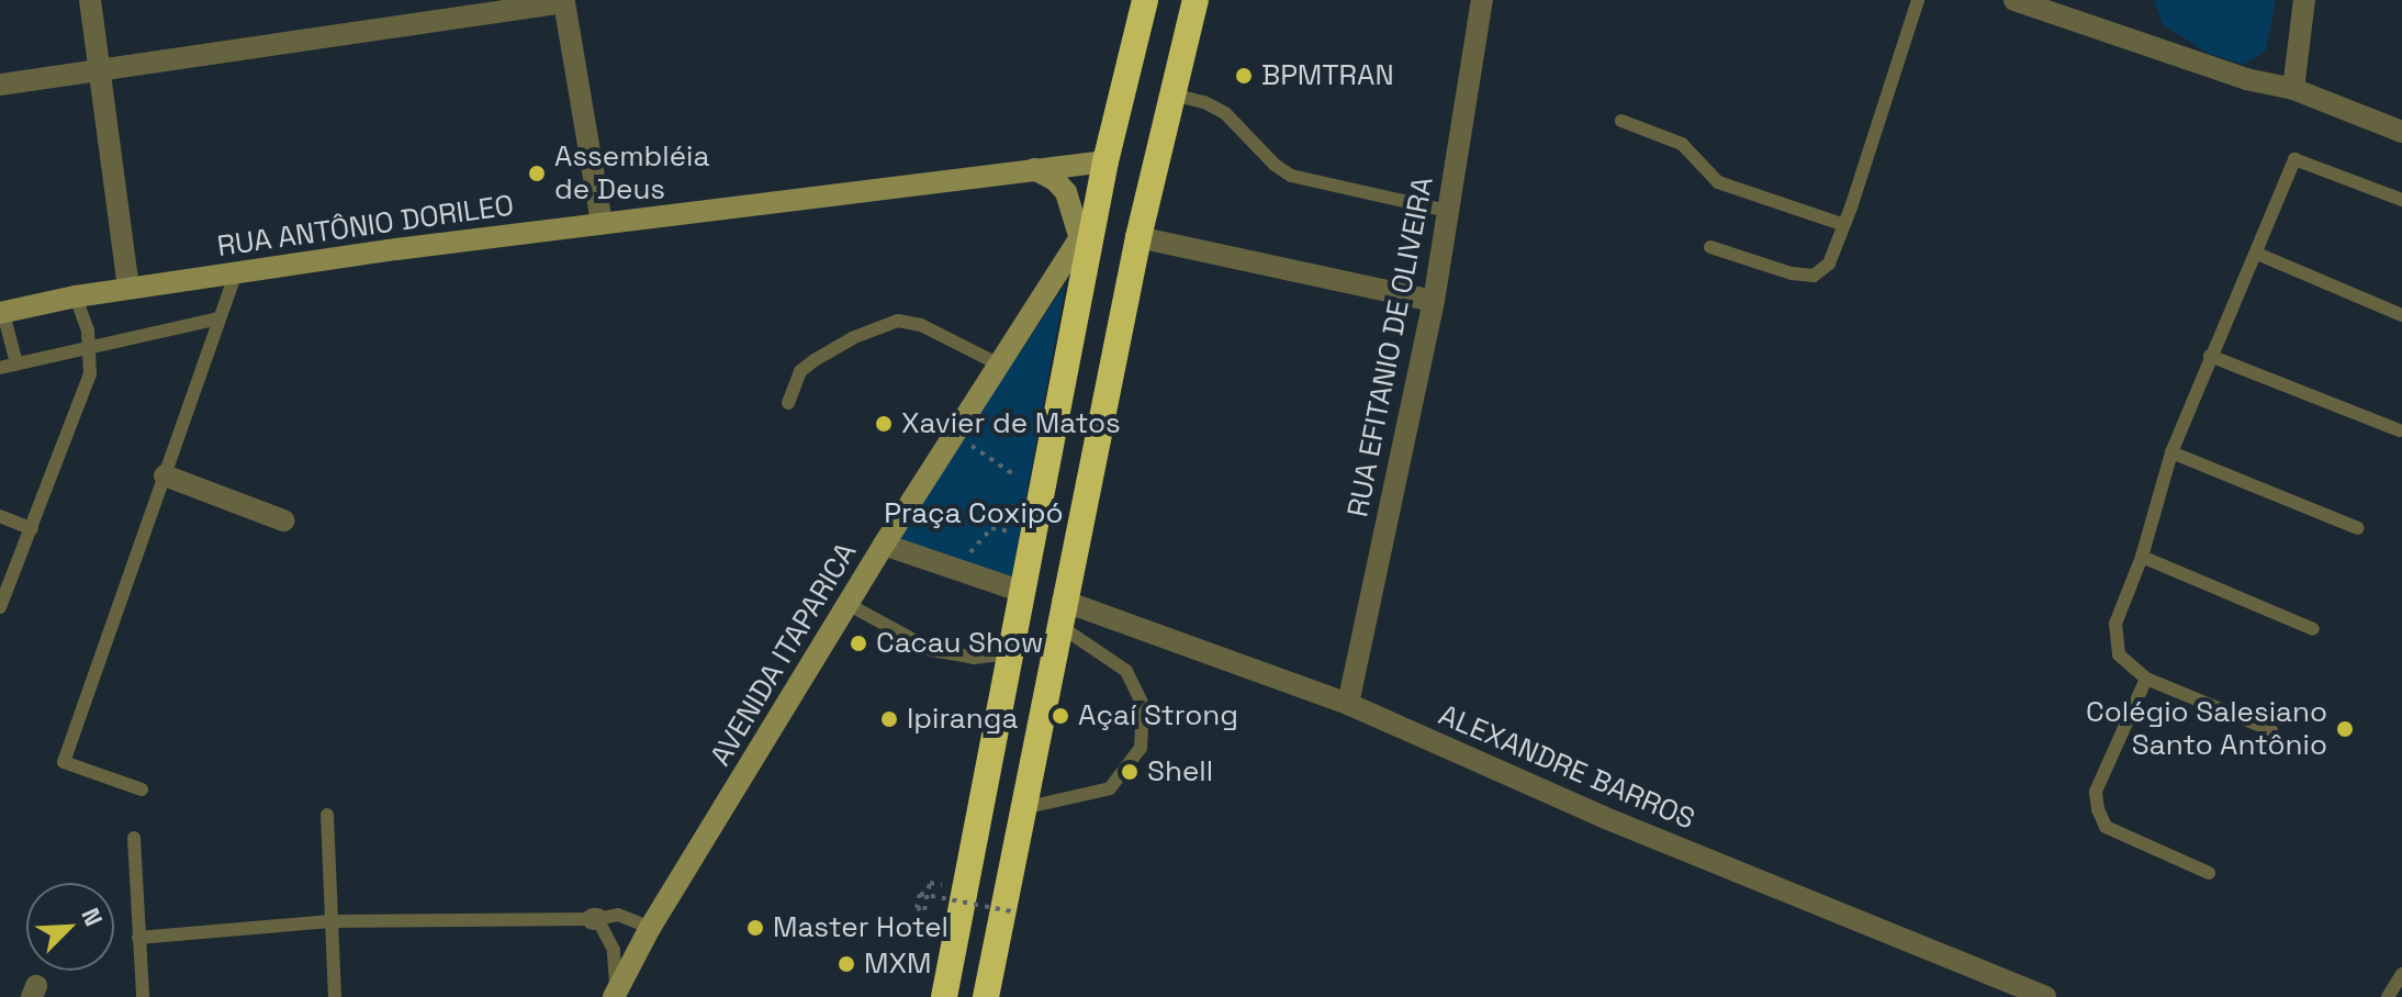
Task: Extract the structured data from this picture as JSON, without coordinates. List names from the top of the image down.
{
  "streets": {
    "street": [
      "RUA ANTÔNIO DORILEO",
      "RUA EFITANIO DE OLIVEIRA",
      "AVENIDA ITAPARICA",
      "ALEXANDRE BARROS"
    ]
  },
  "crossings": [
    ["RUA EFITANIO DE OLIVEIRA", "ALEXANDRE BARROS"]
  ],
  "parks": ["Praça Coxipó"],
  "places": [
    "BPMTRAN",
    "Assembléia de Deus",
    "Xavier de Matos",
    "Cacau Show",
    "Açaí Strong",
    "Ipiranga",
    "Colégio Salesiano Santo Antônio",
    "Shell",
    "Master Hotel",
    "MXM"
  ],
  "north": "top right"
}
